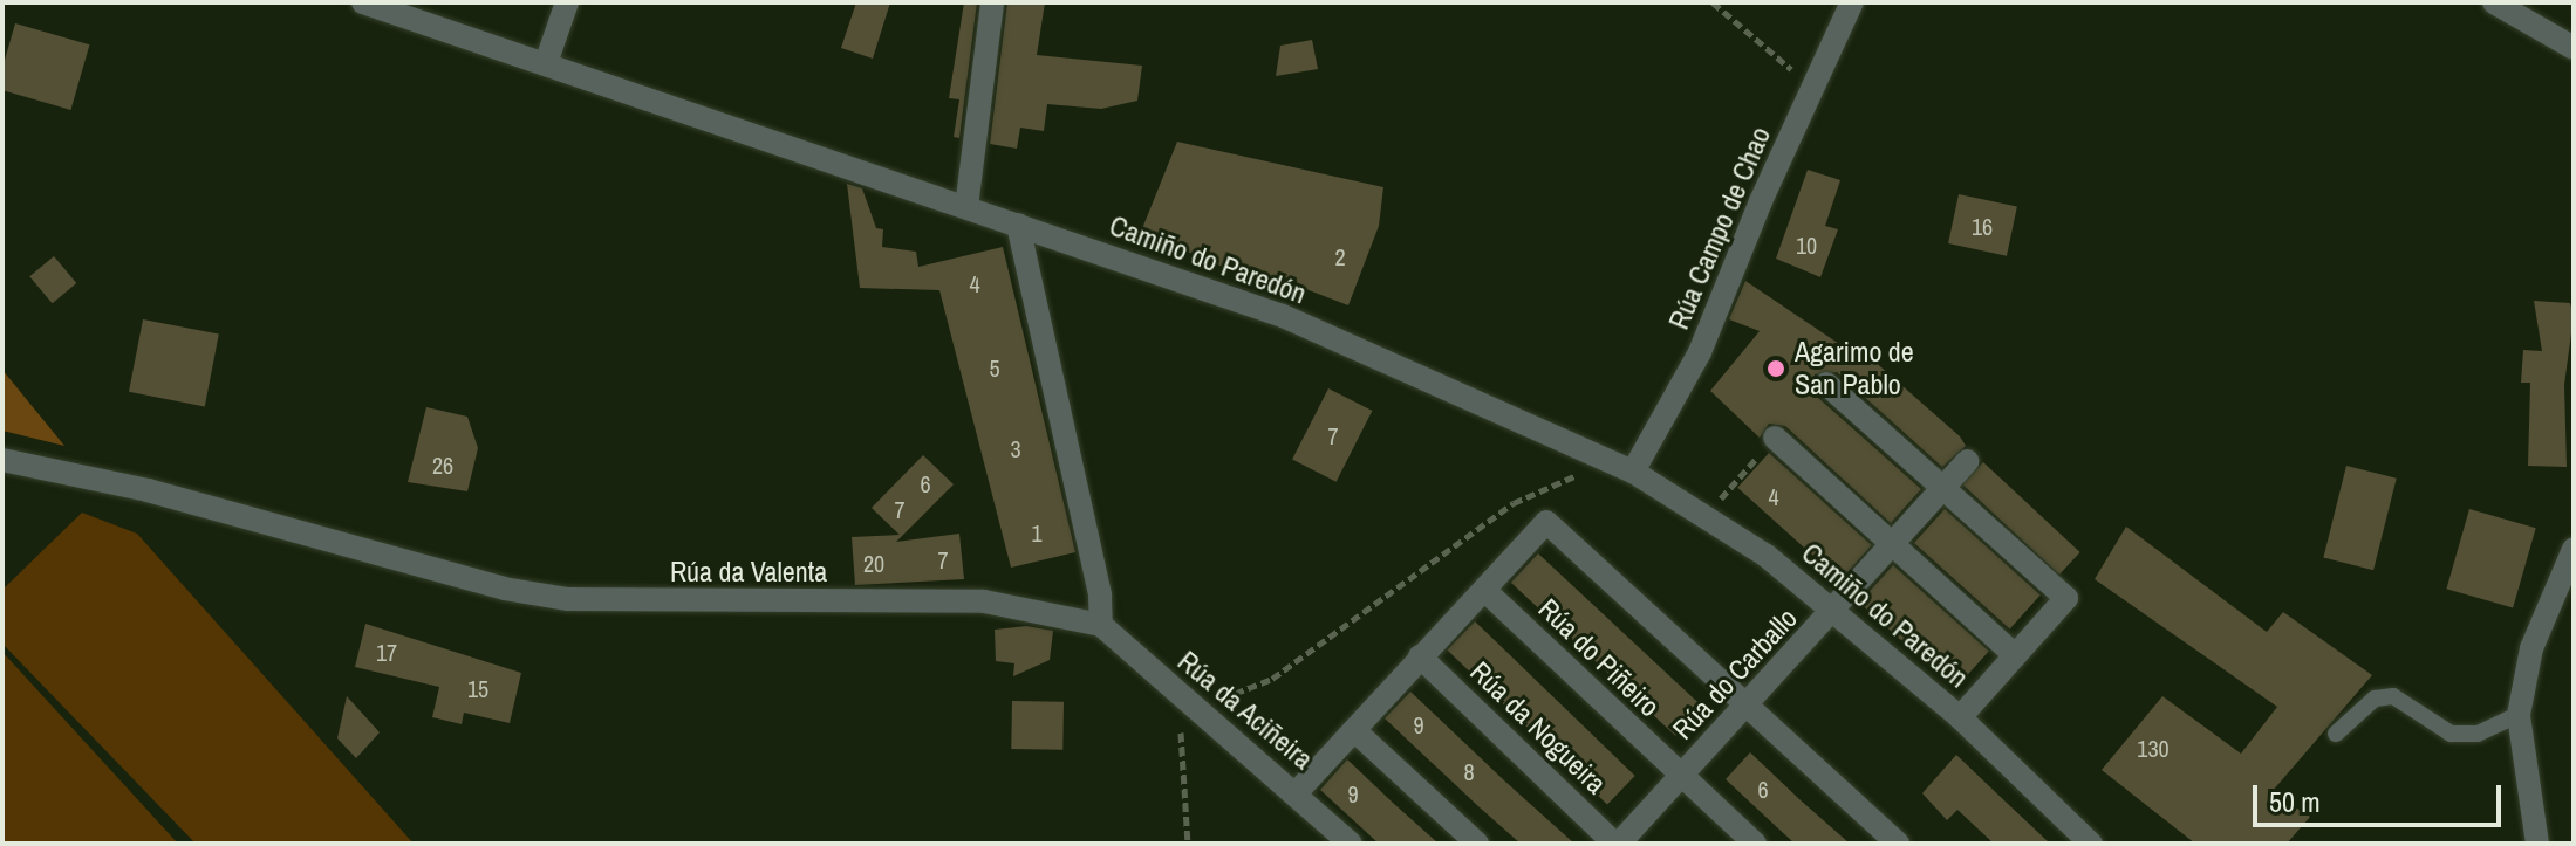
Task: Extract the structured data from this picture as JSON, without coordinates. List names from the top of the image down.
{
  "streets": {
    "street": [
      "Rúa Campo de Chao",
      "Camiño do Paredón",
      "Rúa da Valenta",
      "Rúa do Piñeiro",
      "Rúa do Carballo",
      "Rúa da Aciñeira",
      "Rúa da Nogueira"
    ]
  },
  "crossings": [
    ["Rúa Campo de Chao", "Camiño do Paredón"],
    ["Camiño do Paredón", "Rúa do Carballo"],
    ["Rúa da Valenta", "Rúa da Aciñeira"],
    ["Rúa do Piñeiro", "Rúa do Carballo"],
    ["Rúa do Carballo", "Rúa da Nogueira"]
  ],
  "places": ["Agarimo de San Pablo"],
  "house_numbers": [
    "16",
    "10",
    "2",
    "4",
    "5",
    "7",
    "3",
    "26",
    "6",
    "4",
    "7",
    "1",
    "7",
    "20",
    "17",
    "15",
    "9",
    "130",
    "8",
    "6",
    "9"
  ],
  "scale_bar": "50 m"
}
